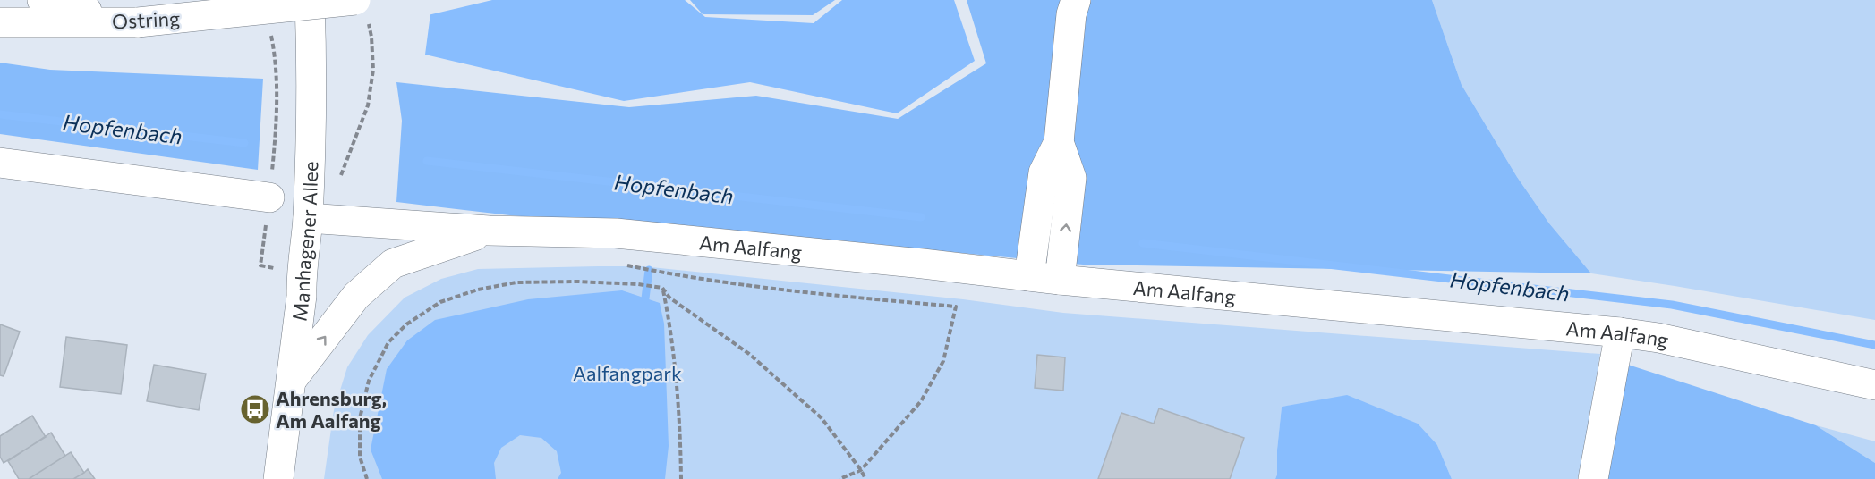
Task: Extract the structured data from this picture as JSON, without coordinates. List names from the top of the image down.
{
  "streets": {
    "main road": ["Ostring", "Manhagener Allee", "Am Aalfang"]
  },
  "crossings": [
    ["Manhagener Allee", "Am Aalfang"]
  ],
  "water": ["Hopfenbach"],
  "parks": ["Aalfangpark"],
  "places": {
    "bus stop": ["Ahrensburg, Am Aalfang"]
  }
}
